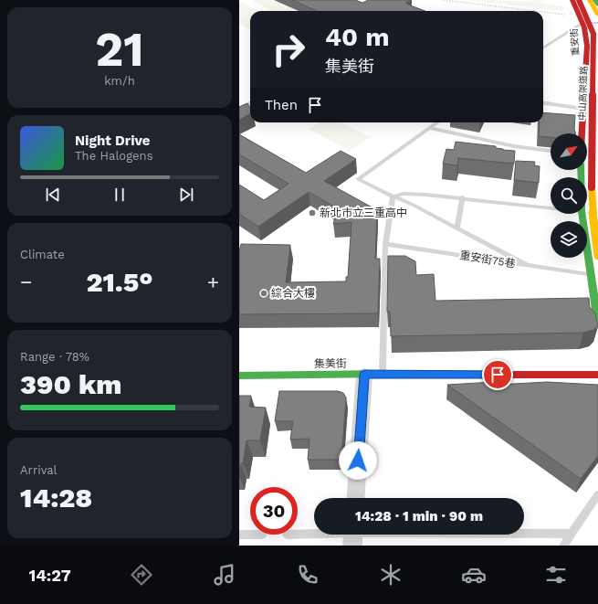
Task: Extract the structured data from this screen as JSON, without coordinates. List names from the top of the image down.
{
  "streets": {
    "main road": ["重安街", "中山高架道路", "集美街"],
    "lane": ["重安街75巷"]
  },
  "places": ["新北市立三重高中", "綜合大樓"],
  "north": "top right",
  "page": {
    "tile": [
      ["21", "km/h"],
      "Climate",
      ["Range · 78%", "390 km"],
      ["Arrival", "14:28"]
    ],
    "turn": ["40 m", "集美街"],
    "then": "Then",
    "song": ["Night Drive", "The Halogens"],
    "heat": ["−", "21.5°", "+"],
    "limit": "30",
    "trip": "14:28 · 1 min · 90 m",
    "tabs": "14:27"
  }
}
